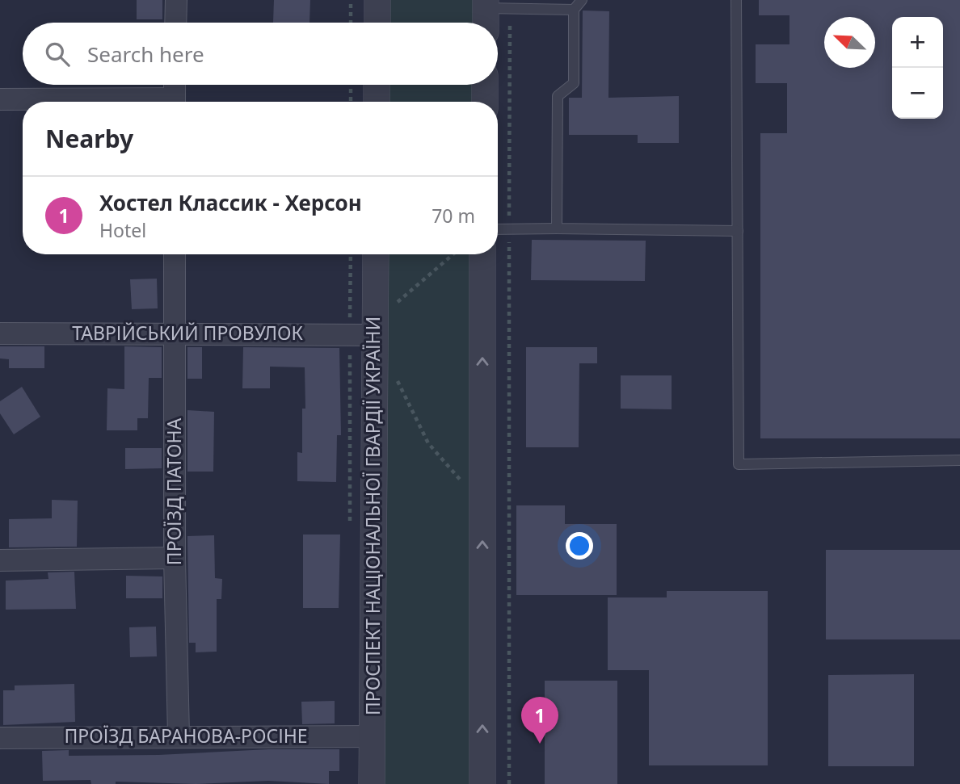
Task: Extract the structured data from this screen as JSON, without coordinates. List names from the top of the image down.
{
  "streets": {
    "street": [
      "ТАВРІЙСЬКИЙ ПРОВУЛОК",
      "ПРОЇЗД ПАТОНА",
      "ПРОСПЕКТ НАЦІОНАЛЬНОЇ ГВАРДІЇ УКРАЇНИ",
      "ПРОЇЗД БАРАНОВА-РОСІНЕ"
    ]
  },
  "crossings": [
    ["ТАВРІЙСЬКИЙ ПРОВУЛОК", "ПРОЇЗД ПАТОНА"],
    ["ТАВРІЙСЬКИЙ ПРОВУЛОК", "ПРОСПЕКТ НАЦІОНАЛЬНОЇ ГВАРДІЇ УКРАЇНИ"],
    ["ПРОЇЗД ПАТОНА", "ПРОЇЗД БАРАНОВА-РОСІНЕ"],
    ["ПРОСПЕКТ НАЦІОНАЛЬНОЇ ГВАРДІЇ УКРАЇНИ", "ПРОЇЗД БАРАНОВА-РОСІНЕ"]
  ],
  "north": "top left",
  "page": {
    "map_buttons": ["+", "−"],
    "search": "Search here",
    "heading": "Nearby",
    "list": [
      {
        "mark": "1",
        "name": "Хостел Классик - Херсон",
        "note": "Hotel",
        "value": "70 m"
      }
    ],
    "pins": "1"
  }
}
